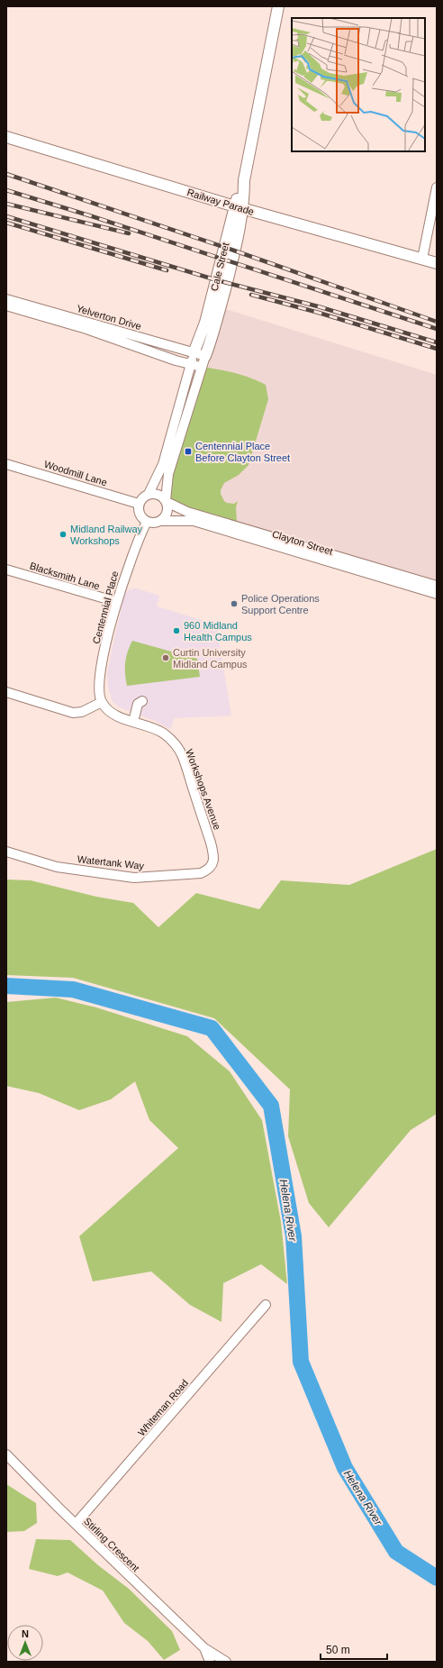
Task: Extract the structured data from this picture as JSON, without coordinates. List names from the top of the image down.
{
  "streets": {
    "street": [
      "Railway Parade",
      "Cale Street",
      "Yelverton Drive",
      "Woodmill Lane",
      "Clayton Street",
      "Blacksmith Lane",
      "Centennial Place",
      "Workshops Avenue",
      "Watertank Way",
      "Whiteman Road",
      "Stirling Crescent"
    ]
  },
  "crossings": [
    ["Railway Parade", "Cale Street"],
    ["Cale Street", "Yelverton Drive"],
    ["Woodmill Lane", "Clayton Street"],
    ["Woodmill Lane", "Centennial Place"],
    ["Clayton Street", "Centennial Place"],
    ["Blacksmith Lane", "Centennial Place"],
    ["Centennial Place", "Workshops Avenue"],
    ["Workshops Avenue", "Watertank Way"],
    ["Whiteman Road", "Stirling Crescent"]
  ],
  "water": ["Helena River"],
  "places": {
    "transit": ["Centennial Place Before Clayton Street"],
    "other": [
      "Midland Railway Workshops",
      "Police Operations Support Centre",
      "960 Midland Health Campus",
      "Curtin University Midland Campus"
    ]
  },
  "scale_bar": "50 m",
  "north": "top"
}
